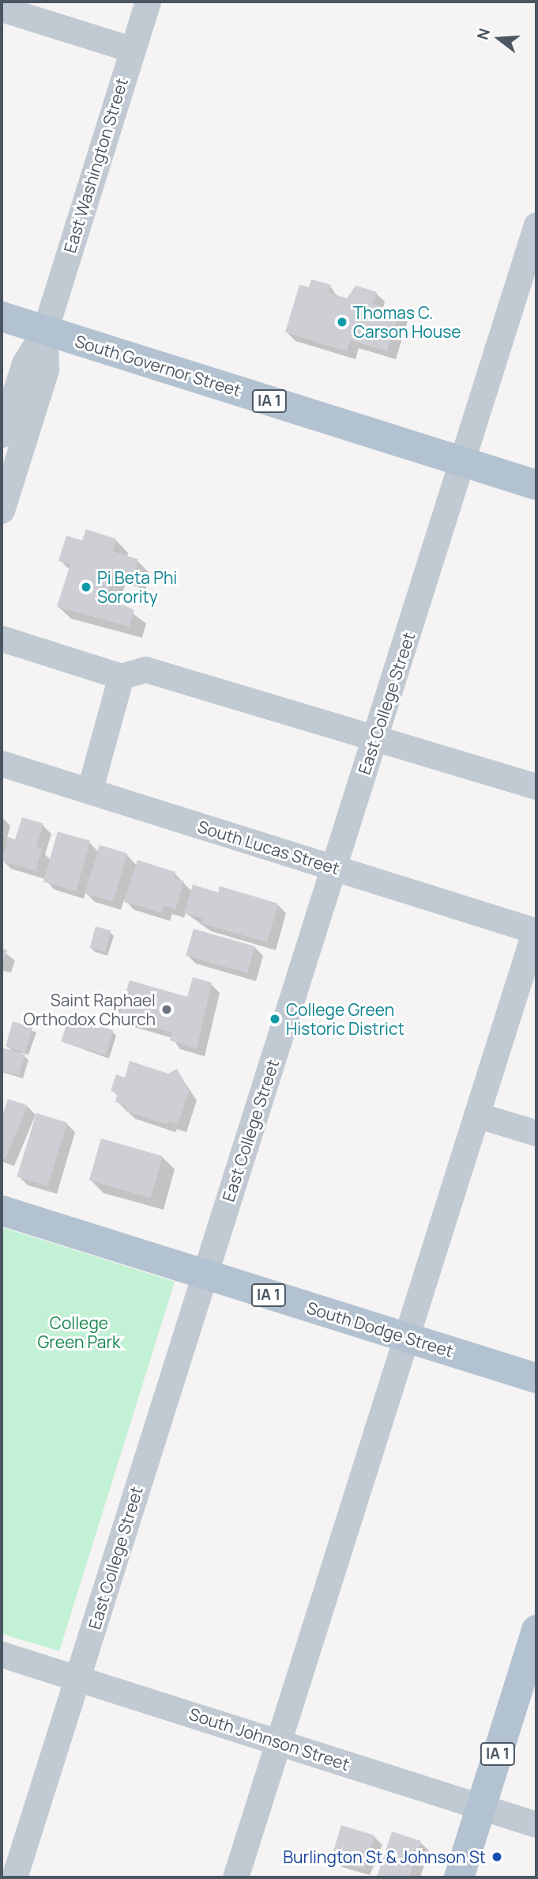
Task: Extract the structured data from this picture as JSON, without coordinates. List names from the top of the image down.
{
  "streets": {
    "main road": ["South Governor Street", "IA 1", "South Dodge Street"],
    "street": [
      "East Washington Street",
      "East College Street",
      "South Lucas Street",
      "South Johnson Street"
    ]
  },
  "crossings": [
    ["East Washington Street", "South Governor Street"],
    ["South Governor Street", "East College Street"],
    ["IA 1", "South Johnson Street"],
    ["East College Street", "South Lucas Street"],
    ["East College Street", "South Dodge Street"],
    ["East College Street", "South Johnson Street"]
  ],
  "parks": ["College Green Park"],
  "places": [
    "Thomas C. Carson House",
    "Pi Beta Phi Sorority",
    "Saint Raphael Orthodox Church",
    "College Green Historic District",
    "Burlington St & Johnson St"
  ],
  "north": "left"
}
